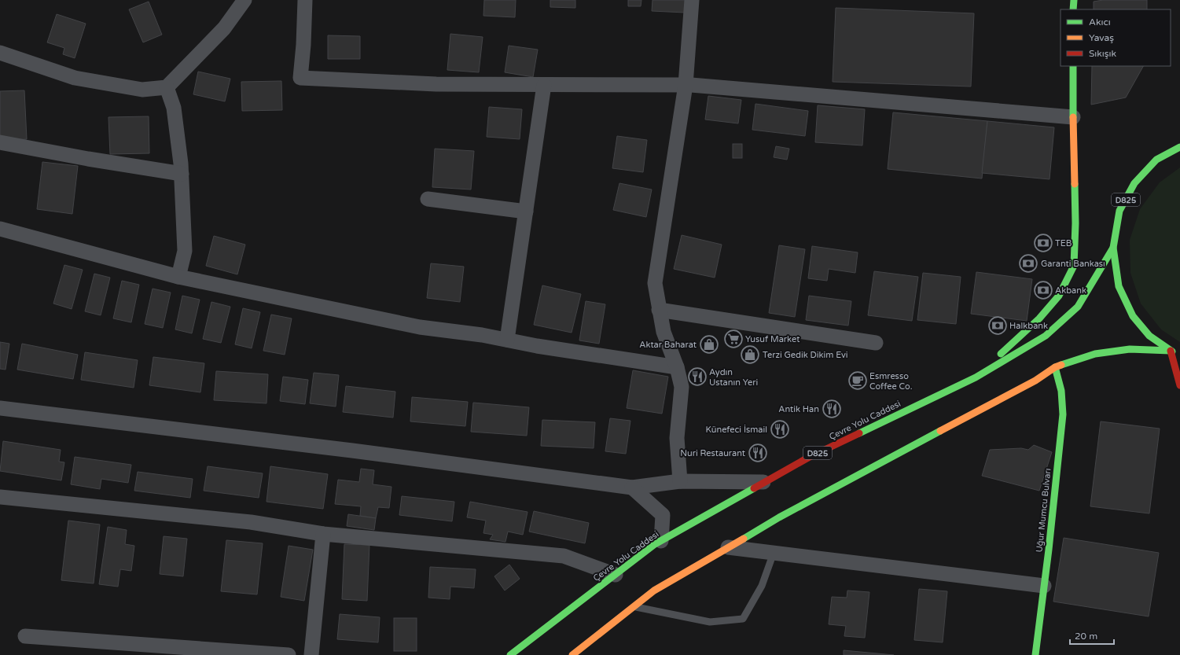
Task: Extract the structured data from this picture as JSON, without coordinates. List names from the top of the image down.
{
  "streets": {
    "main road": ["D825", "Çevre Yolu Caddesi", "Uğur Mumcu Bulvarı"]
  },
  "crossings": [
    ["D825", "Çevre Yolu Caddesi"]
  ],
  "places": {
    "bank": [
      "TEB",
      "Garanti Bankası",
      "Akbank",
      "Halkbank"
    ],
    "supermarket": ["Yusuf Market"],
    "shop": ["Aktar Baharat", "Terzi Gedik Dikim Evi"],
    "restaurant": [
      "Aydın Ustanın Yeri",
      "Antik Han",
      "Künefeci İsmail",
      "Nuri Restaurant"
    ],
    "cafe": ["Esmresso Coffee Co."]
  },
  "legend": ["Akıcı", "Yavaş", "Sıkışık"],
  "scale_bar": "20 m"
}
